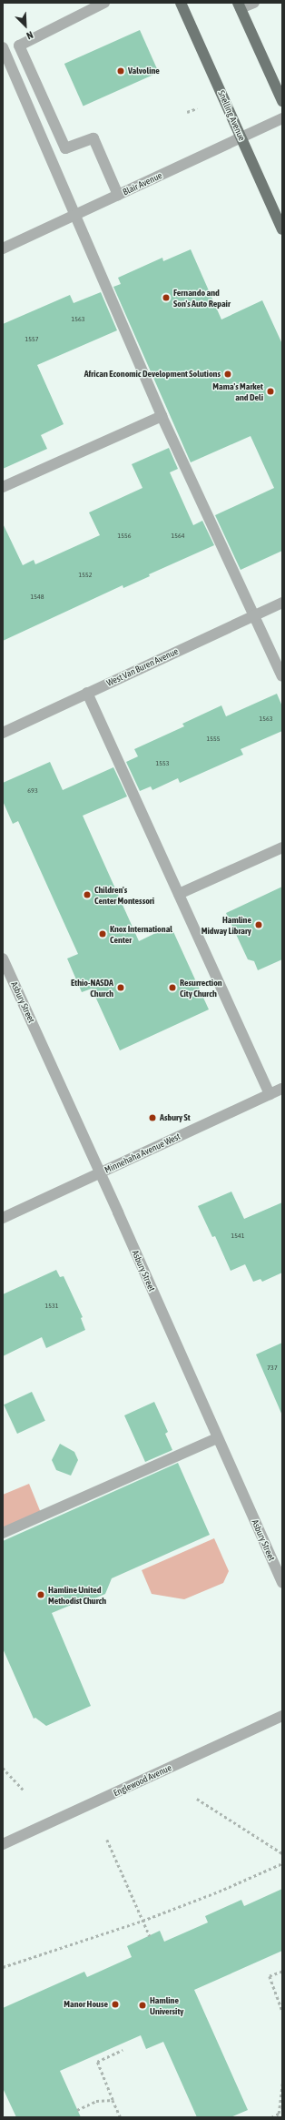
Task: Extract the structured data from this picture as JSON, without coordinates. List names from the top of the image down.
{
  "streets": {
    "main road": ["Snelling Avenue"],
    "street": [
      "Blair Avenue",
      "West Van Buren Avenue",
      "Asbury Street",
      "Minnehaha Avenue West",
      "Englewood Avenue"
    ]
  },
  "crossings": [
    ["Snelling Avenue", "Blair Avenue"],
    ["Asbury Street", "Minnehaha Avenue West"]
  ],
  "places": [
    "Valvoline",
    "Fernando and Son's Auto Repair",
    "African Economic Development Solutions",
    "Mama's Market and Deli",
    "Children's Center Montessori",
    "Hamline Midway Library",
    "Knox International Center",
    "Ethio-NASDA Church",
    "Resurrection City Church",
    "Asbury St",
    "Hamline United Methodist Church",
    "Manor House",
    "Hamline University"
  ],
  "house_numbers": [
    "1563",
    "1557",
    "1556",
    "1564",
    "1552",
    "1548",
    "1563",
    "1555",
    "1553",
    "693",
    "1541",
    "1531",
    "737"
  ],
  "north": "bottom right"
}
